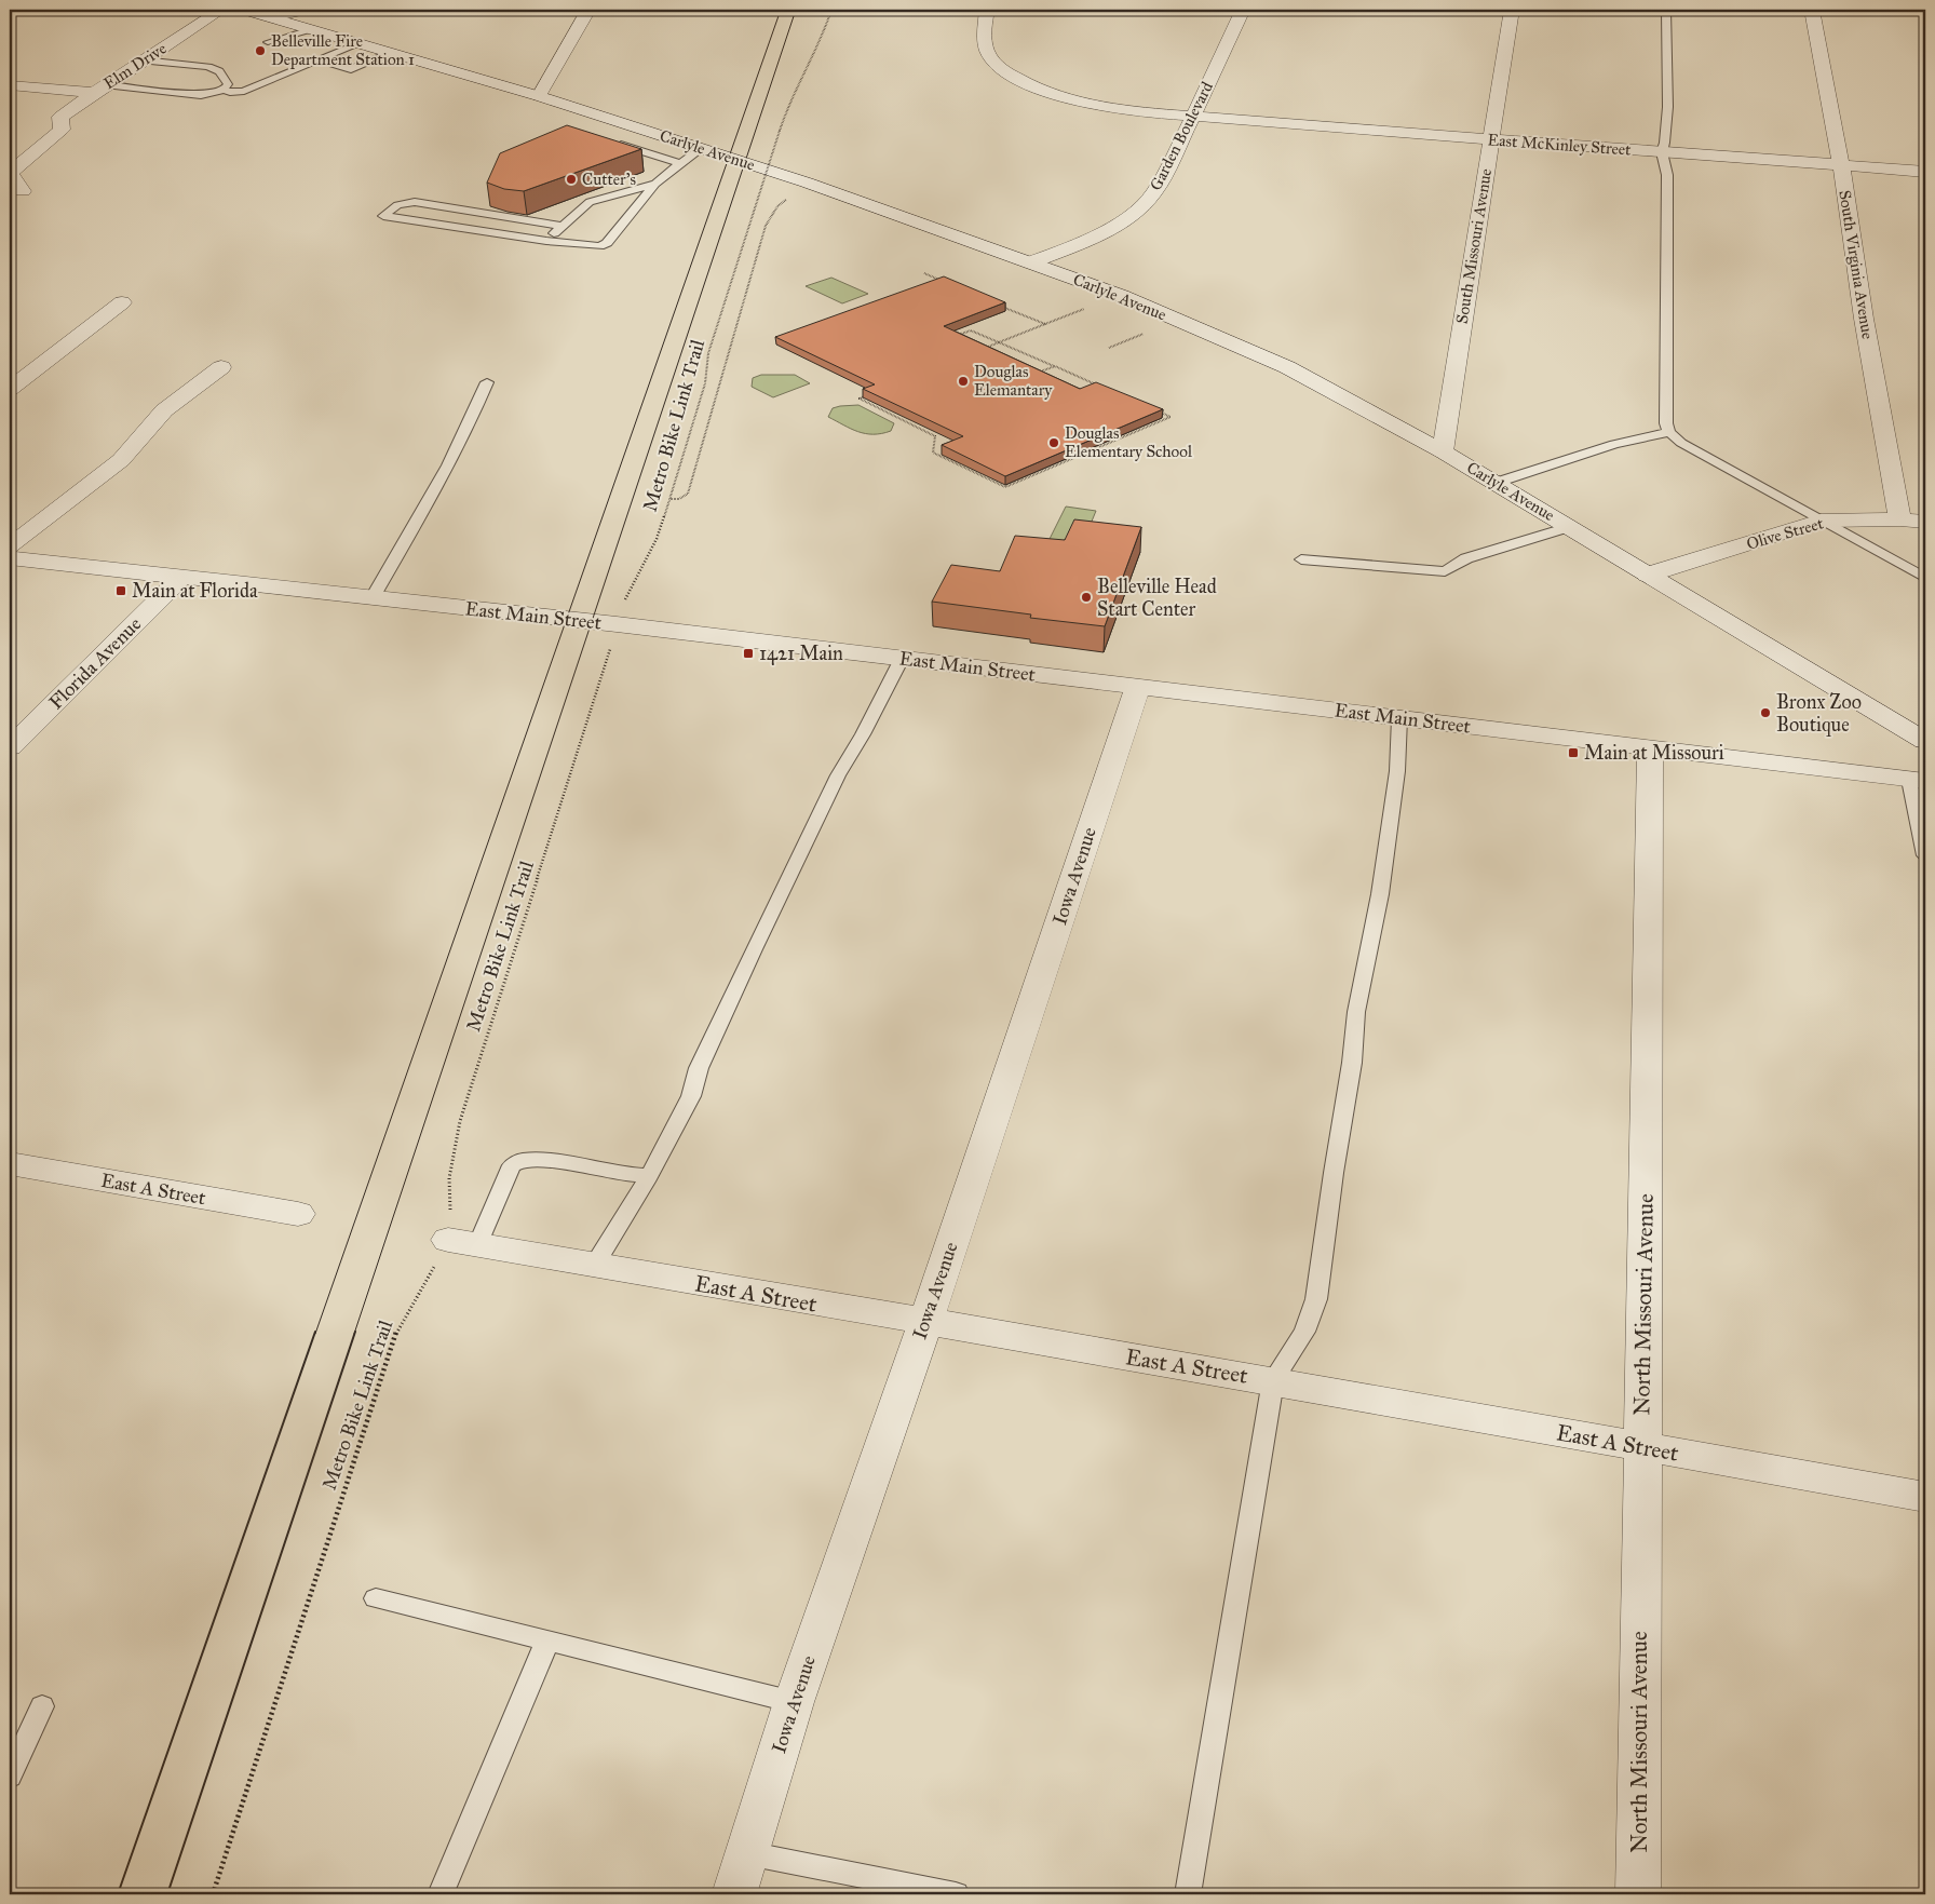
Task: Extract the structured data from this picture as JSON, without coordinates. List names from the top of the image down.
{
  "streets": {
    "street": [
      "Elm Drive",
      "Garden Boulevard",
      "East McKinley Street",
      "Carlyle Avenue",
      "South Missouri Avenue",
      "South Virginia Avenue",
      "Olive Street",
      "East Main Street",
      "Florida Avenue",
      "Iowa Avenue",
      "East A Street",
      "North Missouri Avenue"
    ],
    "path": ["Metro Bike Link Trail"]
  },
  "crossings": [
    ["Garden Boulevard", "East McKinley Street"],
    ["Garden Boulevard", "Carlyle Avenue"],
    ["East McKinley Street", "South Missouri Avenue"],
    ["East McKinley Street", "South Virginia Avenue"],
    ["Carlyle Avenue", "South Missouri Avenue"],
    ["Carlyle Avenue", "Olive Street"],
    ["South Virginia Avenue", "Olive Street"],
    ["Metro Bike Link Trail", "East Main Street"],
    ["Metro Bike Link Trail", "East A Street"],
    ["East Main Street", "Florida Avenue"],
    ["East Main Street", "Iowa Avenue"],
    ["East Main Street", "North Missouri Avenue"],
    ["Iowa Avenue", "East A Street"],
    ["East A Street", "North Missouri Avenue"]
  ],
  "places": {
    "other": [
      "Belleville Fire Department Station 1",
      "Cutter's",
      "Douglas Elemantary",
      "Douglas Elementary School",
      "Belleville Head Start Center",
      "Bronx Zoo Boutique"
    ],
    "transit": ["Main at Florida", "1421 Main", "Main at Missouri"]
  }
}
